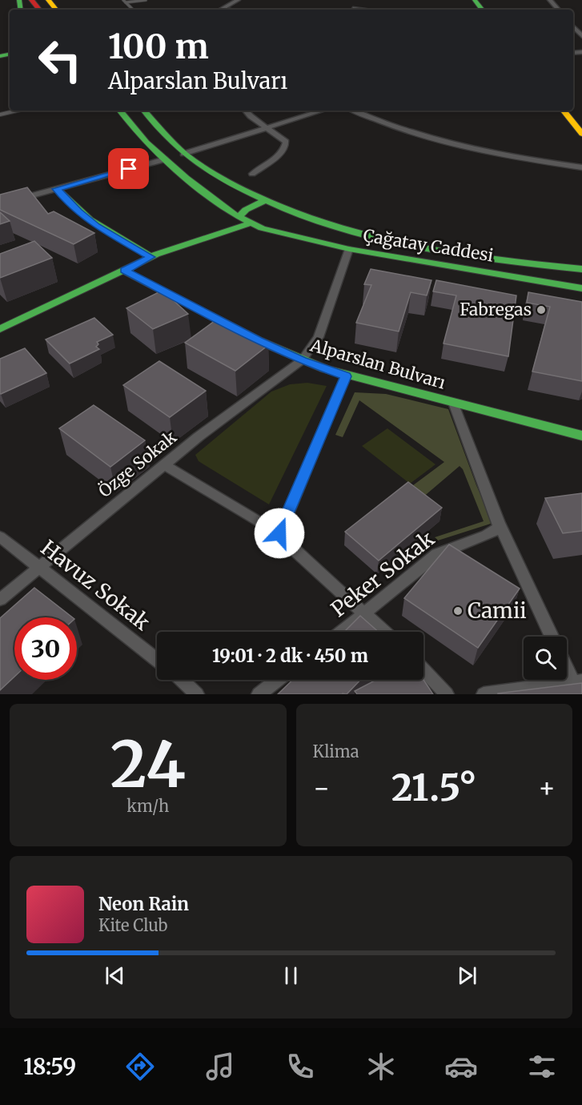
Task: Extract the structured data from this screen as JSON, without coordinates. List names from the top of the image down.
{
  "streets": {
    "main road": ["Çağatay Caddesi", "Alparslan Bulvarı"],
    "street": ["Özge Sokak", "Peker Sokak", "Havuz Sokak"]
  },
  "crossings": [
    ["Çağatay Caddesi", "Özge Sokak"],
    ["Alparslan Bulvarı", "Özge Sokak"],
    ["Özge Sokak", "Havuz Sokak"]
  ],
  "places": ["Fabregas", "Camii"],
  "page": {
    "turn": ["100 m", "Alparslan Bulvarı"],
    "limit": "30",
    "trip": "19:01 · 2 dk · 450 m",
    "tile": [
      ["24", "km/h"],
      "Klima"
    ],
    "heat": ["−", "21.5°", "+"],
    "song": ["Neon Rain", "Kite Club"],
    "tabs": "18:59"
  }
}
